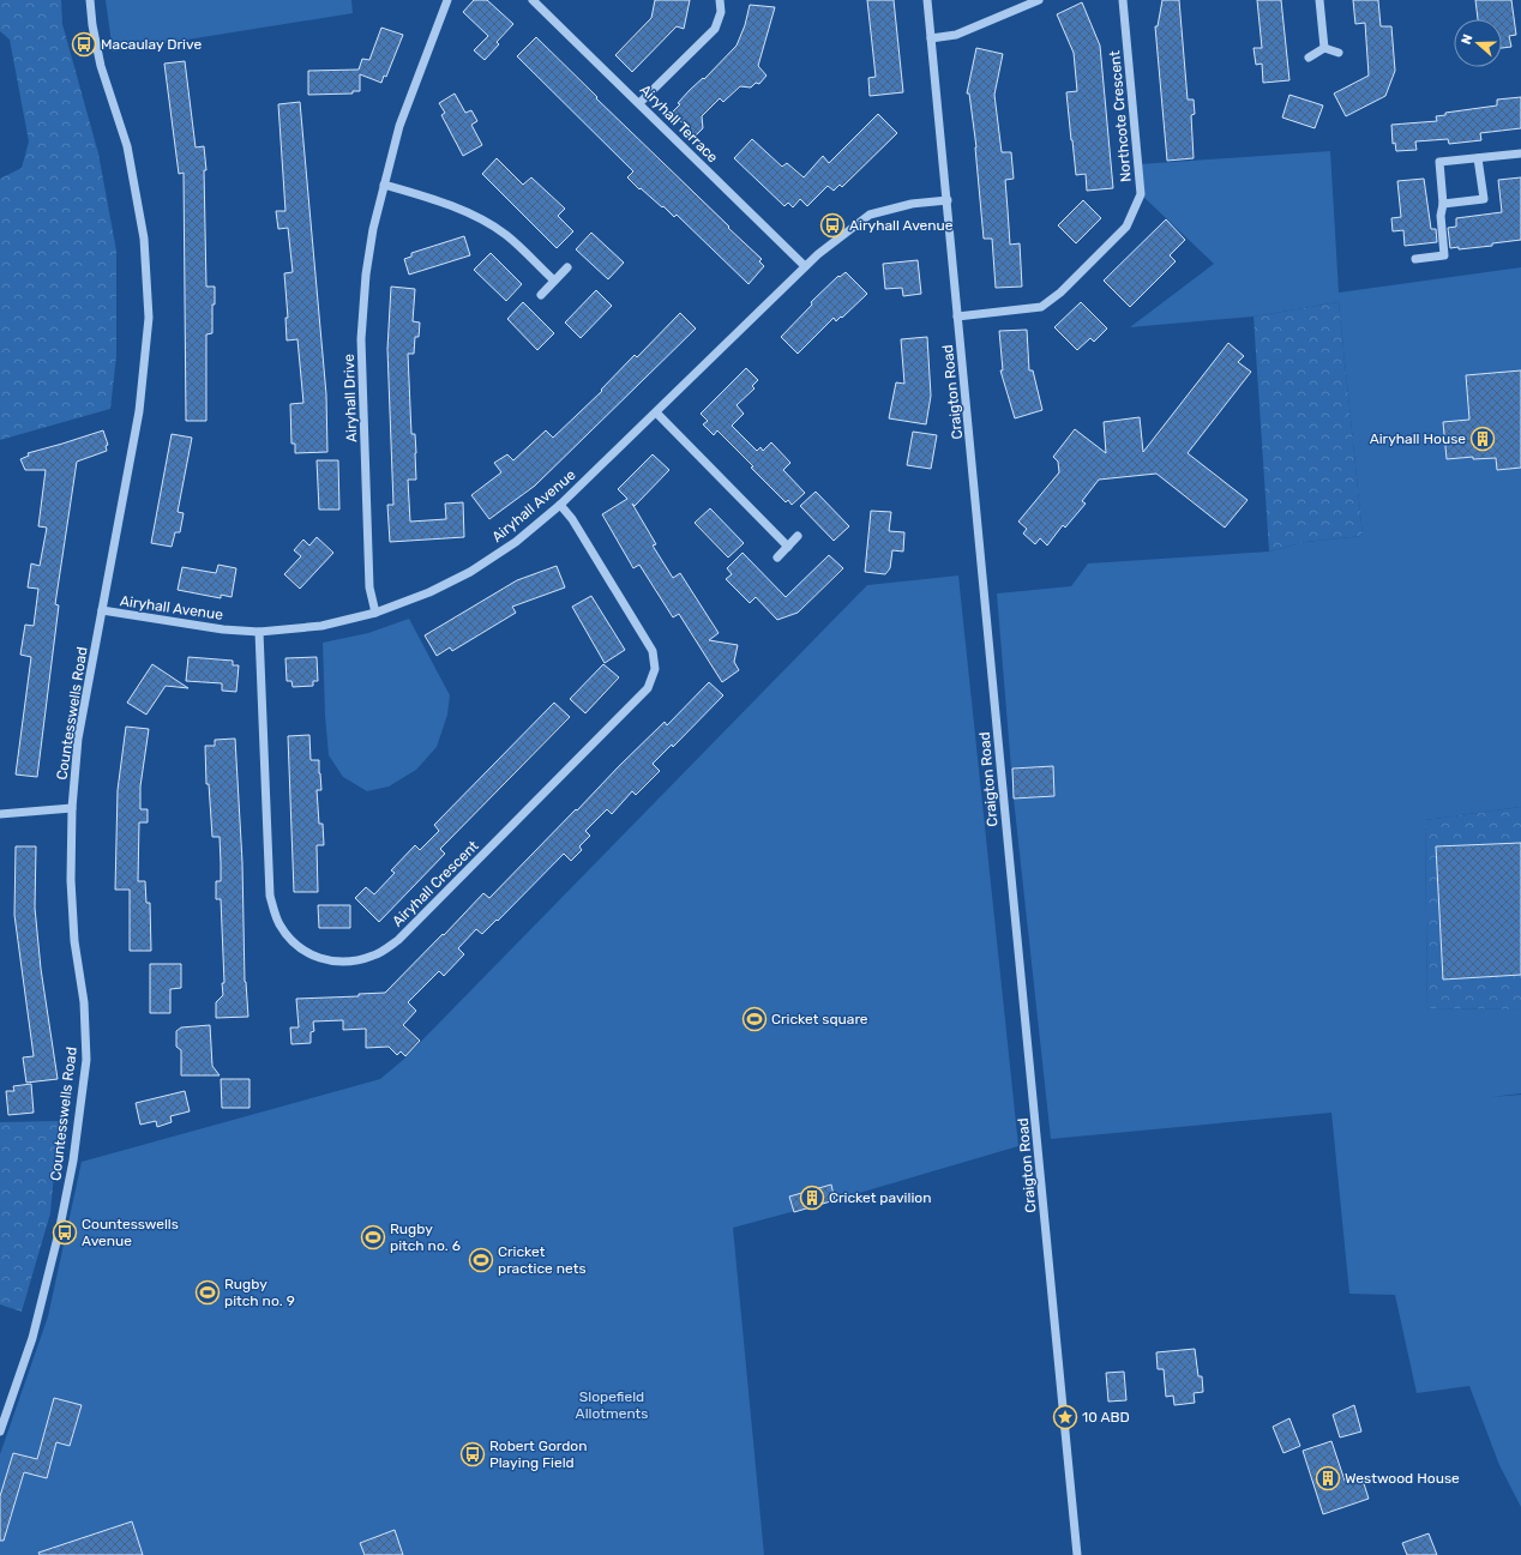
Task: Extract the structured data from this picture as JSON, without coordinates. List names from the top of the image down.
{
  "streets": {
    "street": [
      "Northcote Crescent",
      "Airyhall Terrace",
      "Craigton Road",
      "Airyhall Drive",
      "Airyhall Avenue",
      "Countesswells Road",
      "Airyhall Crescent"
    ]
  },
  "crossings": [
    ["Northcote Crescent", "Craigton Road"],
    ["Airyhall Terrace", "Airyhall Avenue"],
    ["Craigton Road", "Airyhall Avenue"],
    ["Airyhall Drive", "Airyhall Avenue"],
    ["Airyhall Avenue", "Countesswells Road"],
    ["Airyhall Avenue", "Airyhall Crescent"]
  ],
  "parks": ["Slopefield Allotments"],
  "places": {
    "bus stop": [
      "Macaulay Drive",
      "Airyhall Avenue",
      "Countesswells Avenue",
      "Robert Gordon Playing Field"
    ],
    "building": ["Airyhall House", "Cricket pavilion", "Westwood House"],
    "sports": [
      "Cricket square",
      "Rugby pitch no. 6",
      "Cricket practice nets",
      "Rugby pitch no. 9"
    ],
    "place": ["10 ABD"]
  },
  "north": "left"
}
